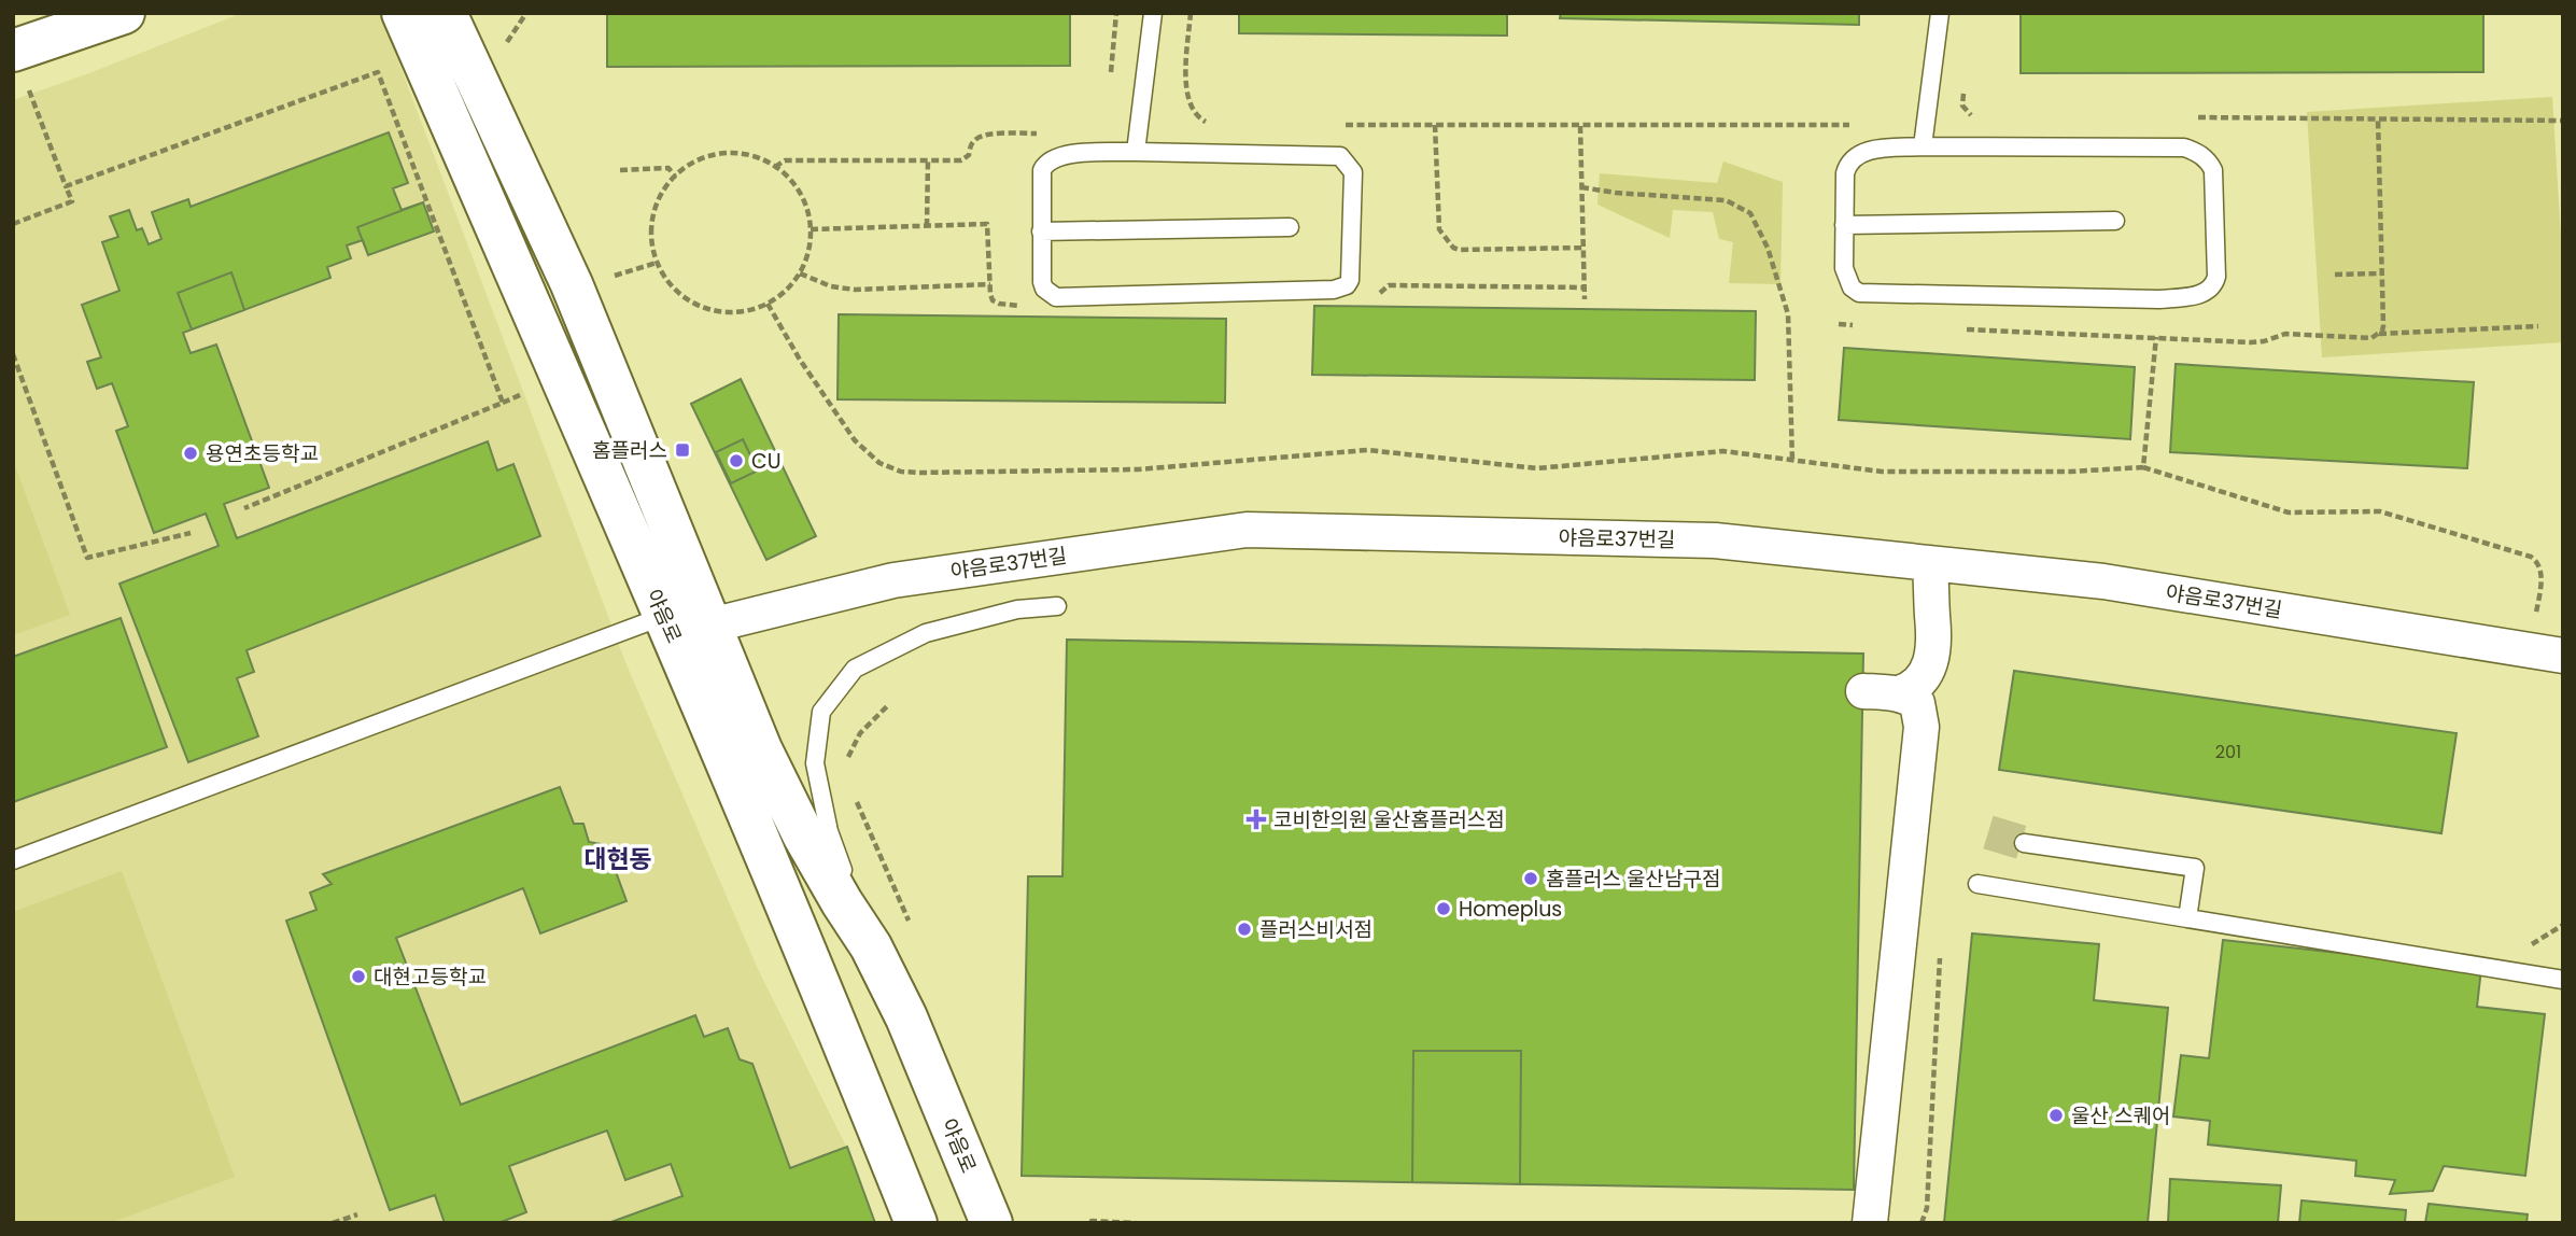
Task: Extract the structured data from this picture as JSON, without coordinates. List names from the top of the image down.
{
  "streets": {
    "street": ["야음로37번길", "야음로"]
  },
  "crossings": [
    ["야음로37번길", "야음로"]
  ],
  "districts": ["대현동"],
  "places": {
    "transit": ["홈플러스"],
    "other": [
      "용연초등학교",
      "CU",
      "홈플러스 울산남구점",
      "Homeplus",
      "플러스비서점",
      "대현고등학교",
      "울산 스퀘어"
    ],
    "health": ["코비한의원 울산홈플러스점"]
  },
  "house_numbers": ["201"]
}
